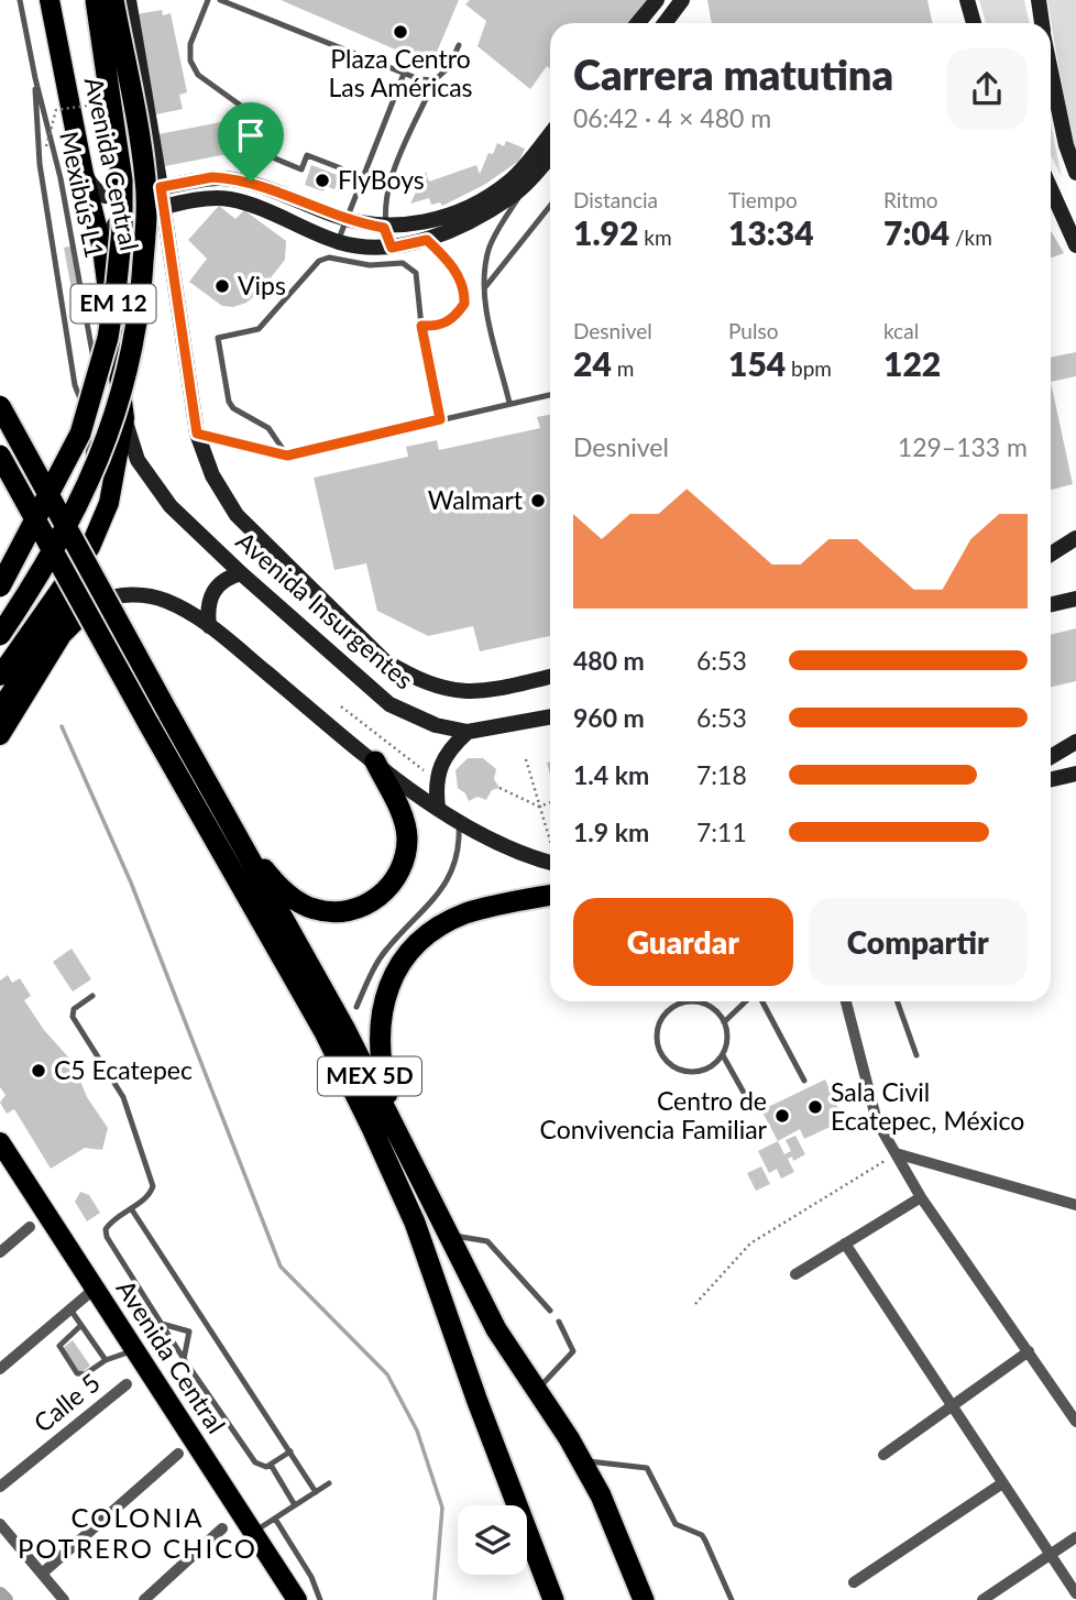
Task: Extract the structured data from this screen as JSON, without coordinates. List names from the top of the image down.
{
  "streets": {
    "highway": ["Avenida Central", "EM 12", "MEX 5D"],
    "main road": ["Avenida Insurgentes"],
    "street": ["Calle 5"],
    "lane": ["Mexibús L1"]
  },
  "crossings": [
    ["Avenida Central", "Avenida Insurgentes"]
  ],
  "districts": ["COLONIA POTRERO CHICO"],
  "places": [
    "Plaza Centro Las Américas",
    "FlyBoys",
    "Vips",
    "Walmart",
    "C5 Ecatepec",
    "Sala Civil Ecatepec, México",
    "Centro de Convivencia Familiar"
  ],
  "page": {
    "heading": ["Carrera matutina", "06:42 · 4 × 480 m"],
    "stats": [
      ["Distancia", "1.92 km"],
      ["Tiempo", "13:34"],
      ["Ritmo", "7:04 /km"],
      ["Desnivel", "24 m"],
      ["Pulso", "154 bpm"],
      ["kcal", "122"]
    ],
    "chart": ["Desnivel", "129–133 m"],
    "list": [
      {
        "name": "480 m",
        "note": "6:53"
      },
      {
        "name": "960 m",
        "note": "6:53"
      },
      {
        "name": "1.4 km",
        "note": "7:18"
      },
      {
        "name": "1.9 km",
        "note": "7:11"
      }
    ],
    "buttons": ["Guardar", "Compartir"]
  }
}
